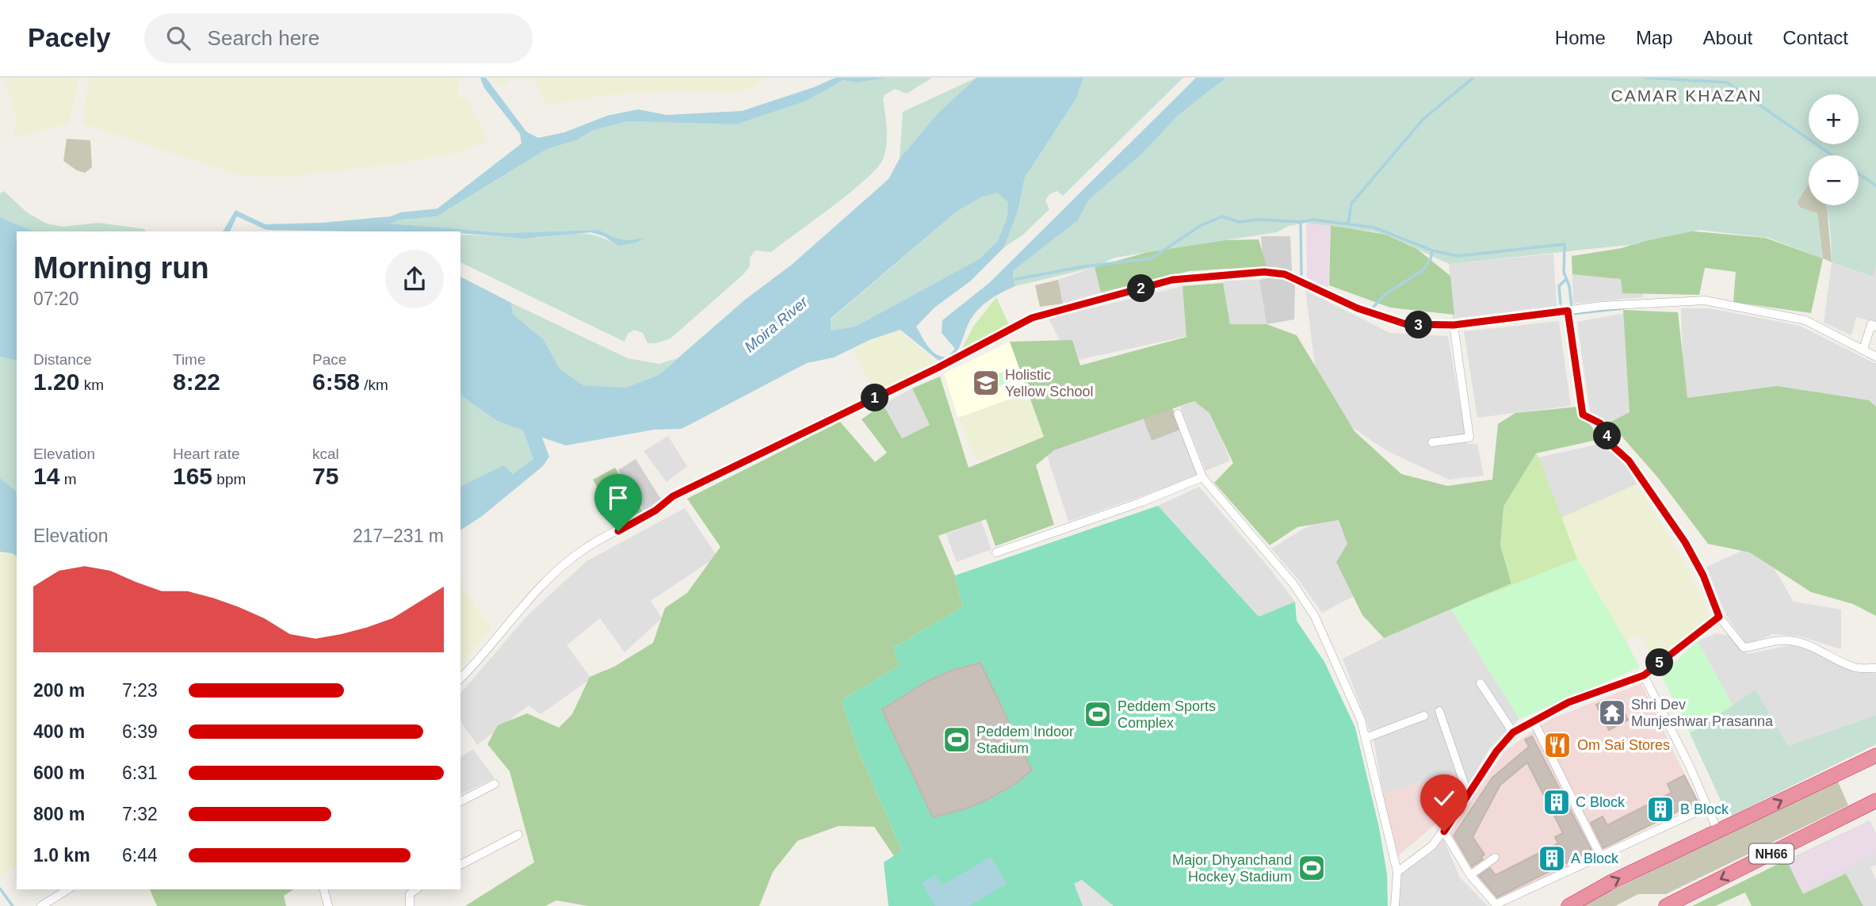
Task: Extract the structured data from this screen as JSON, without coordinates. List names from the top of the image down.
{
  "streets": {
    "highway": ["NH66"]
  },
  "districts": ["CAMAR KHAZAN"],
  "water": ["Moira River"],
  "places": {
    "school or university": ["Holistic Yellow School"],
    "temple": ["Shri Dev Munjeshwar Prasanna"],
    "sports": ["Peddem Sports Complex", "Peddem Indoor Stadium", "Major Dhyanchand Hockey Stadium"],
    "restaurant": ["Om Sai Stores"],
    "building": ["C Block", "B Block", "A Block"]
  },
  "page": {
    "header": "Pacely",
    "search": "Search here",
    "nav": [
      "Home",
      "Map",
      "About",
      "Contact"
    ],
    "map_buttons": ["+", "−"],
    "heading": ["Morning run", "07:20"],
    "pins": [
      "2",
      "3",
      "1",
      "4",
      "5"
    ],
    "stats": [
      ["Distance", "1.20 km"],
      ["Time", "8:22"],
      ["Pace", "6:58 /km"],
      ["Elevation", "14 m"],
      ["Heart rate", "165 bpm"],
      ["kcal", "75"]
    ],
    "chart": ["Elevation", "217–231 m"],
    "list": [
      {
        "name": "200 m",
        "note": "7:23"
      },
      {
        "name": "400 m",
        "note": "6:39"
      },
      {
        "name": "600 m",
        "note": "6:31"
      },
      {
        "name": "800 m",
        "note": "7:32"
      },
      {
        "name": "1.0 km",
        "note": "6:44"
      }
    ]
  }
}
